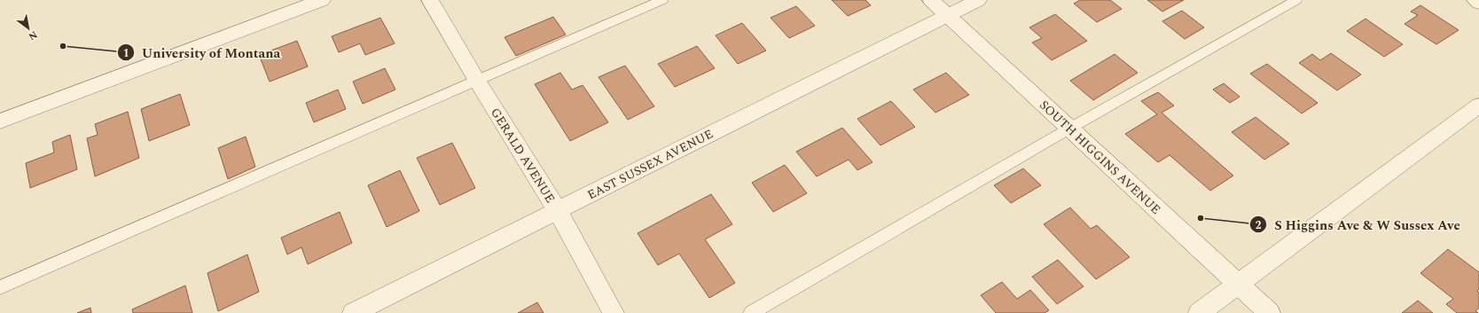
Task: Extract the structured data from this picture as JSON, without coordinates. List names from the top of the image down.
{
  "streets": {
    "street": ["GERALD AVENUE", "SOUTH HIGGINS AVENUE", "EAST SUSSEX AVENUE"]
  },
  "crossings": [
    ["GERALD AVENUE", "EAST SUSSEX AVENUE"],
    ["SOUTH HIGGINS AVENUE", "EAST SUSSEX AVENUE"]
  ],
  "places": ["University of Montana", "S Higgins Ave & W Sussex Ave"],
  "north": "bottom right"
}
